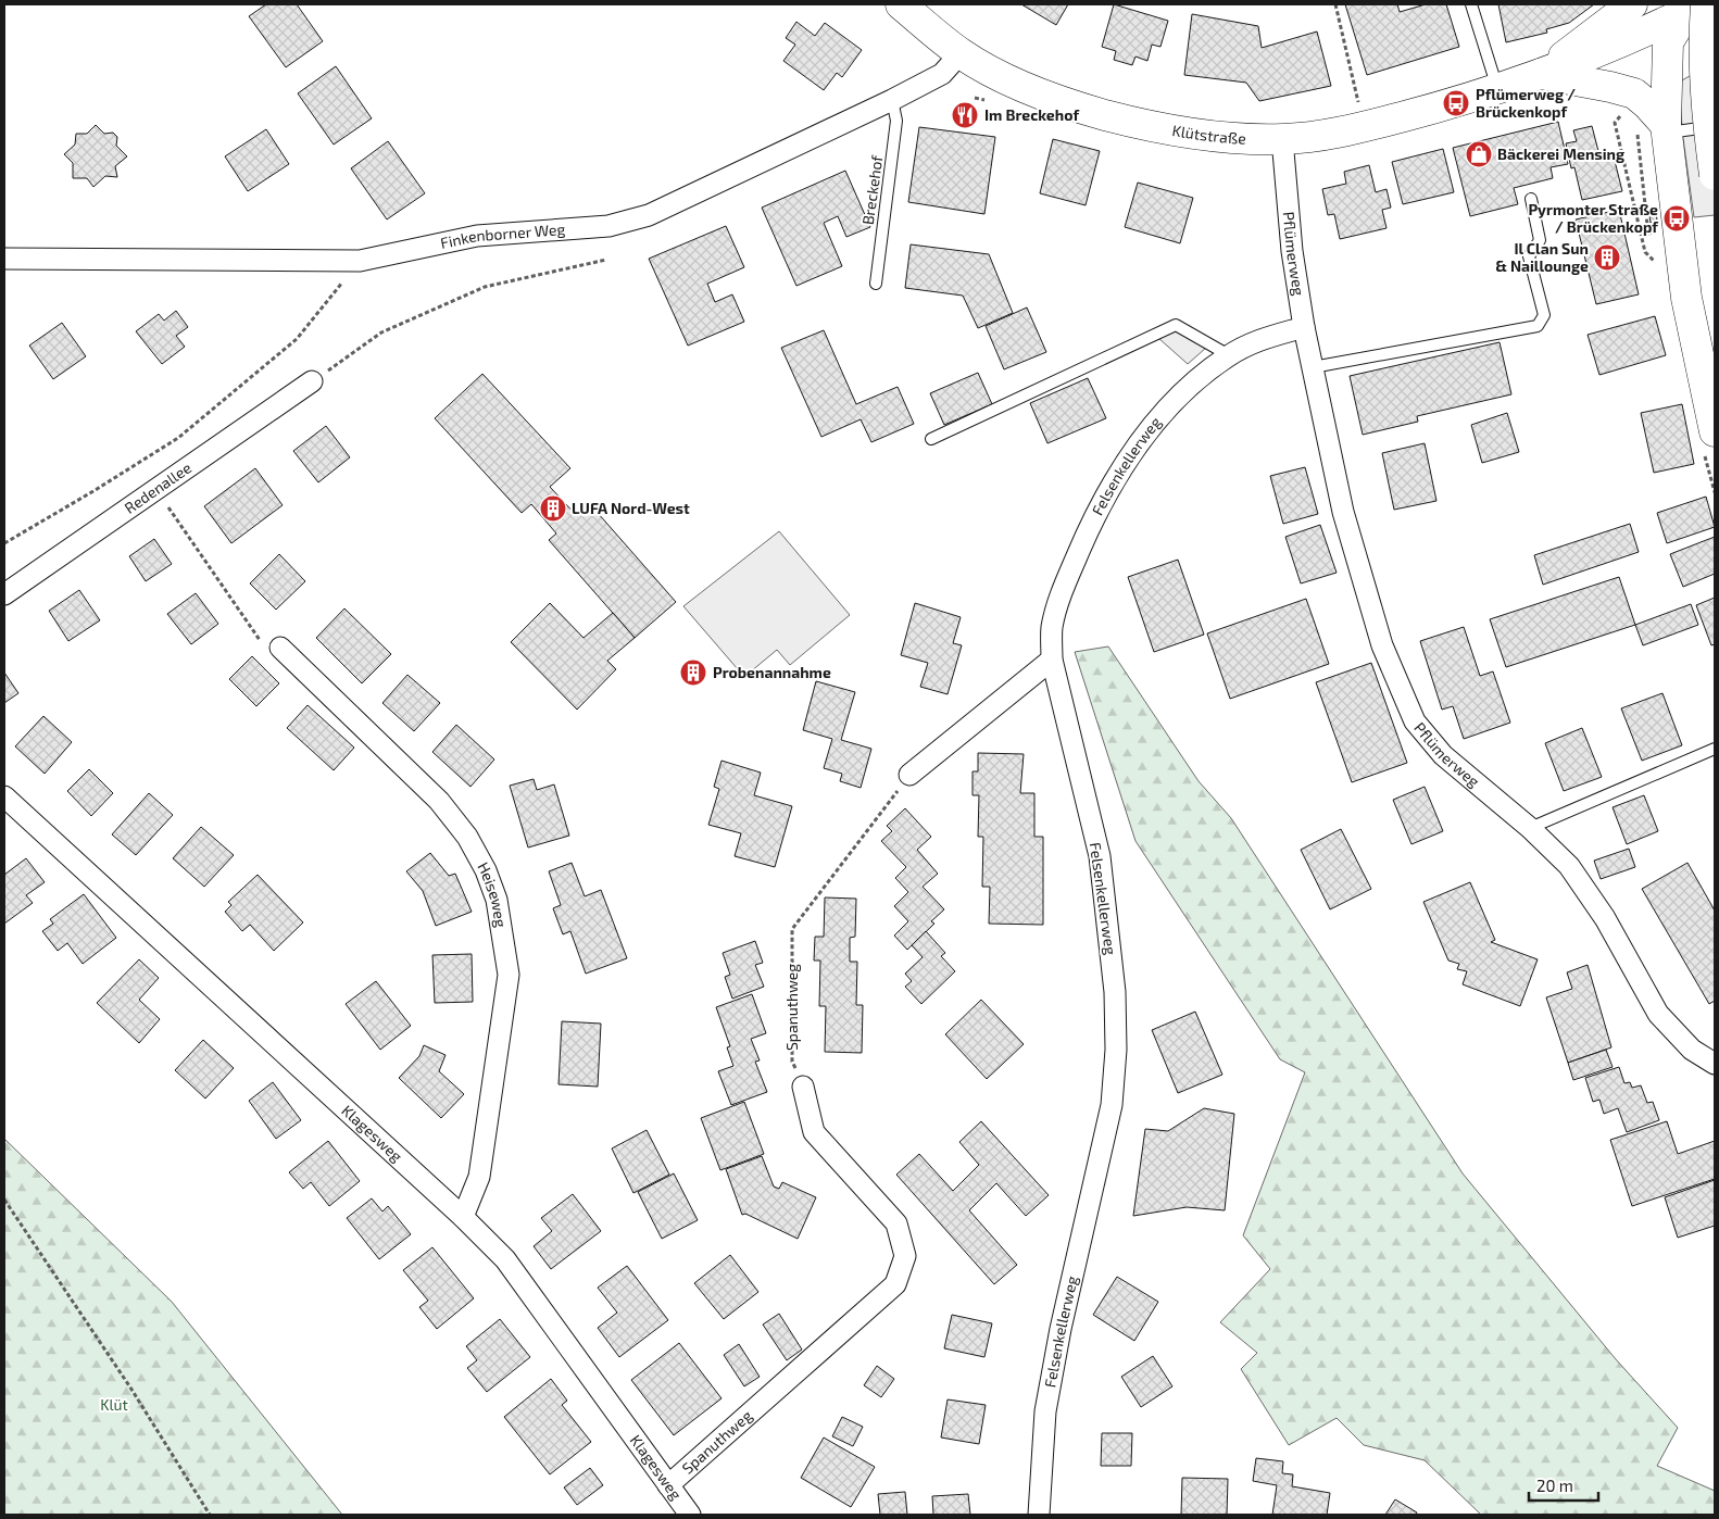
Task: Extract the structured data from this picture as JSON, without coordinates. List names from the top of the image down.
{
  "streets": {
    "main road": ["Klütstraße"],
    "street": [
      "Finkenborner Weg",
      "Pflümerweg",
      "Felsenkellerweg",
      "Redenallee",
      "Heiseweg",
      "Spanuthweg",
      "Klagesweg"
    ],
    "lane": ["Breckehof"]
  },
  "crossings": [
    ["Klütstraße", "Finkenborner Weg"],
    ["Klütstraße", "Pflümerweg"],
    ["Breckehof", "Finkenborner Weg"],
    ["Pflümerweg", "Felsenkellerweg"],
    ["Heiseweg", "Klagesweg"],
    ["Spanuthweg", "Klagesweg"]
  ],
  "parks": ["Klüt"],
  "places": {
    "bus stop": ["Pflümerweg / Brückenkopf", "Pyrmonter Straße / Brückenkopf"],
    "restaurant": ["Im Breckehof"],
    "shop": ["Bäckerei Mensing"],
    "building": ["Il Clan Sun & Naillounge", "LUFA Nord-West", "Probenannahme"]
  },
  "scale_bar": "20 m"
}
